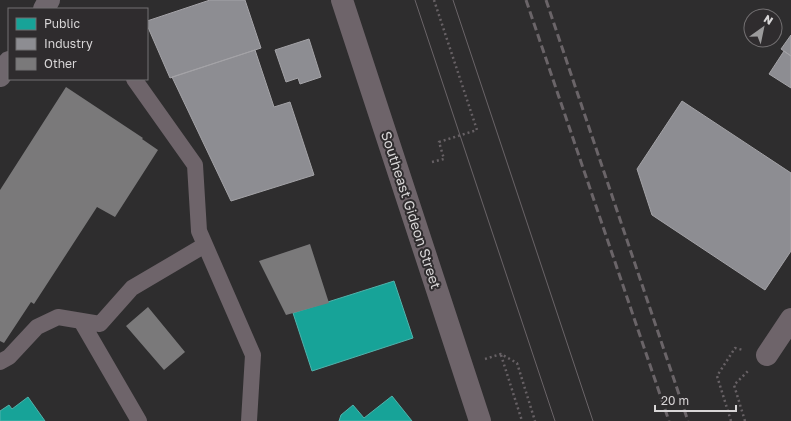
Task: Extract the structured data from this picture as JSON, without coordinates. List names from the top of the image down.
{
  "streets": {
    "street": ["Southeast Gideon Street"]
  },
  "legend": ["Public", "Industry", "Other"],
  "scale_bar": "20 m",
  "north": "top right"
}
